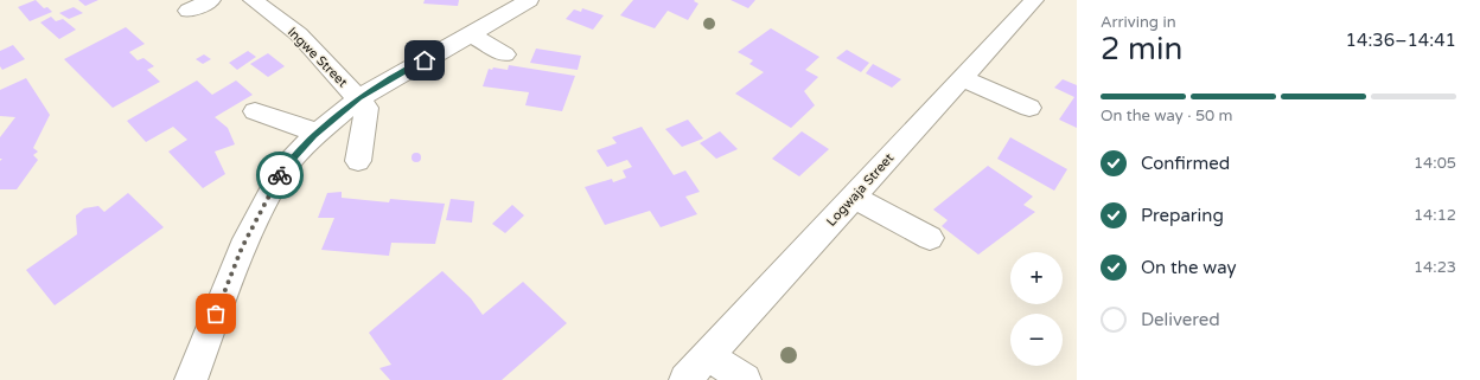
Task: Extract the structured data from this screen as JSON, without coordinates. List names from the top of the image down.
{
  "streets": {
    "street": ["Ingwe Street", "Logwaja Street"]
  },
  "page": {
    "heading": ["2 min", "Arriving in", "14:36–14:41"],
    "bar": "On the way · 50 m",
    "list": [
      ["Confirmed", "14:05"],
      ["Preparing", "14:12"],
      ["On the way", "14:23"],
      "Delivered"
    ],
    "map_buttons": ["+", "−"]
  }
}
